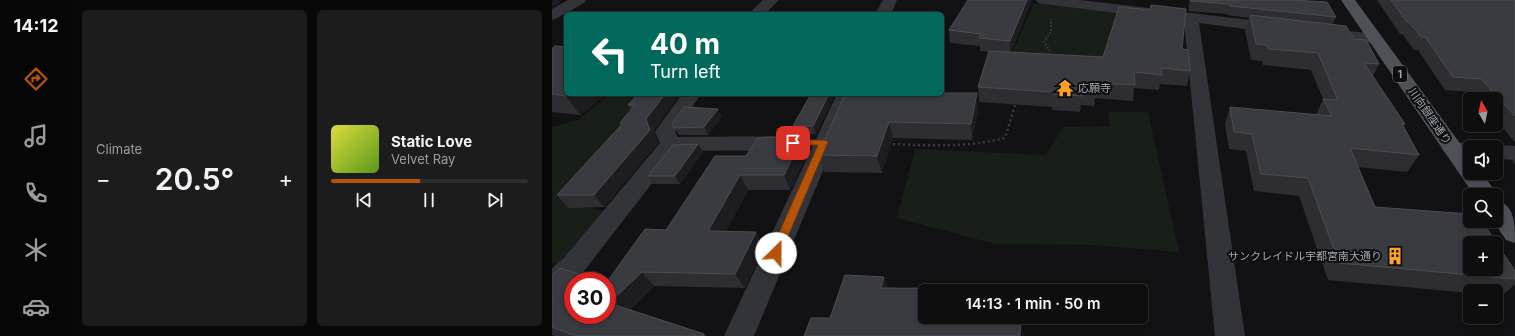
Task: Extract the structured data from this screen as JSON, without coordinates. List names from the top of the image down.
{
  "streets": {
    "main road": ["1", "川向銀座通り"]
  },
  "places": {
    "temple": ["応願寺"],
    "building": ["サンクレイドル宇都宮南大通り"]
  },
  "north": "top",
  "page": {
    "tabs": "14:12",
    "tile": "Climate",
    "turn": ["40 m", "Turn left"],
    "map_buttons": ["+", "−"],
    "song": ["Static Love", "Velvet Ray"],
    "heat": ["−", "20.5°", "+"],
    "limit": "30",
    "trip": "14:13 · 1 min · 50 m"
  }
}
